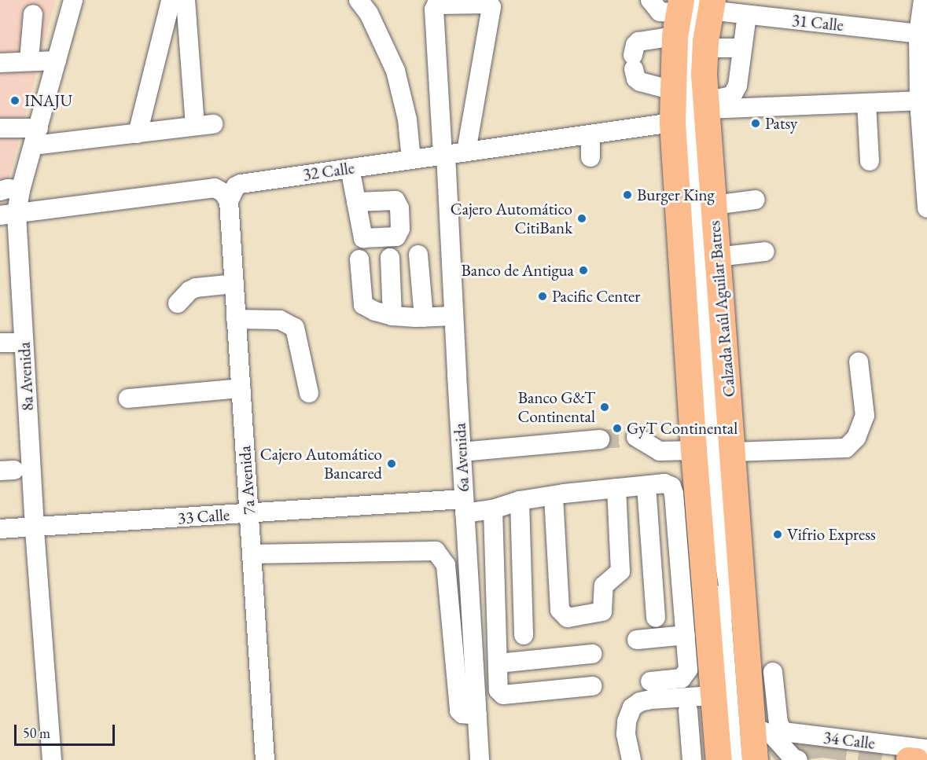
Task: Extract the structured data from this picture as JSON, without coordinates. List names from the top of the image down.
{
  "streets": {
    "highway": ["Calzada Raúl Aguilar Batres"],
    "street": [
      "31 Calle",
      "32 Calle",
      "8a Avenida",
      "6a Avenida",
      "7a Avenida",
      "33 Calle",
      "34 Calle"
    ]
  },
  "crossings": [
    ["31 Calle", "Calzada Raúl Aguilar Batres"],
    ["32 Calle", "6a Avenida"],
    ["32 Calle", "7a Avenida"],
    ["Calzada Raúl Aguilar Batres", "34 Calle"],
    ["8a Avenida", "33 Calle"],
    ["6a Avenida", "33 Calle"],
    ["7a Avenida", "33 Calle"]
  ],
  "places": [
    "INAJU",
    "Patsy",
    "Burger King",
    "Cajero Automático CitiBank",
    "Banco de Antigua",
    "Pacific Center",
    "Banco G&T Continental",
    "GyT Continental",
    "Cajero Automático Bancared",
    "Vifrio Express"
  ],
  "scale_bar": "50 m"
}
